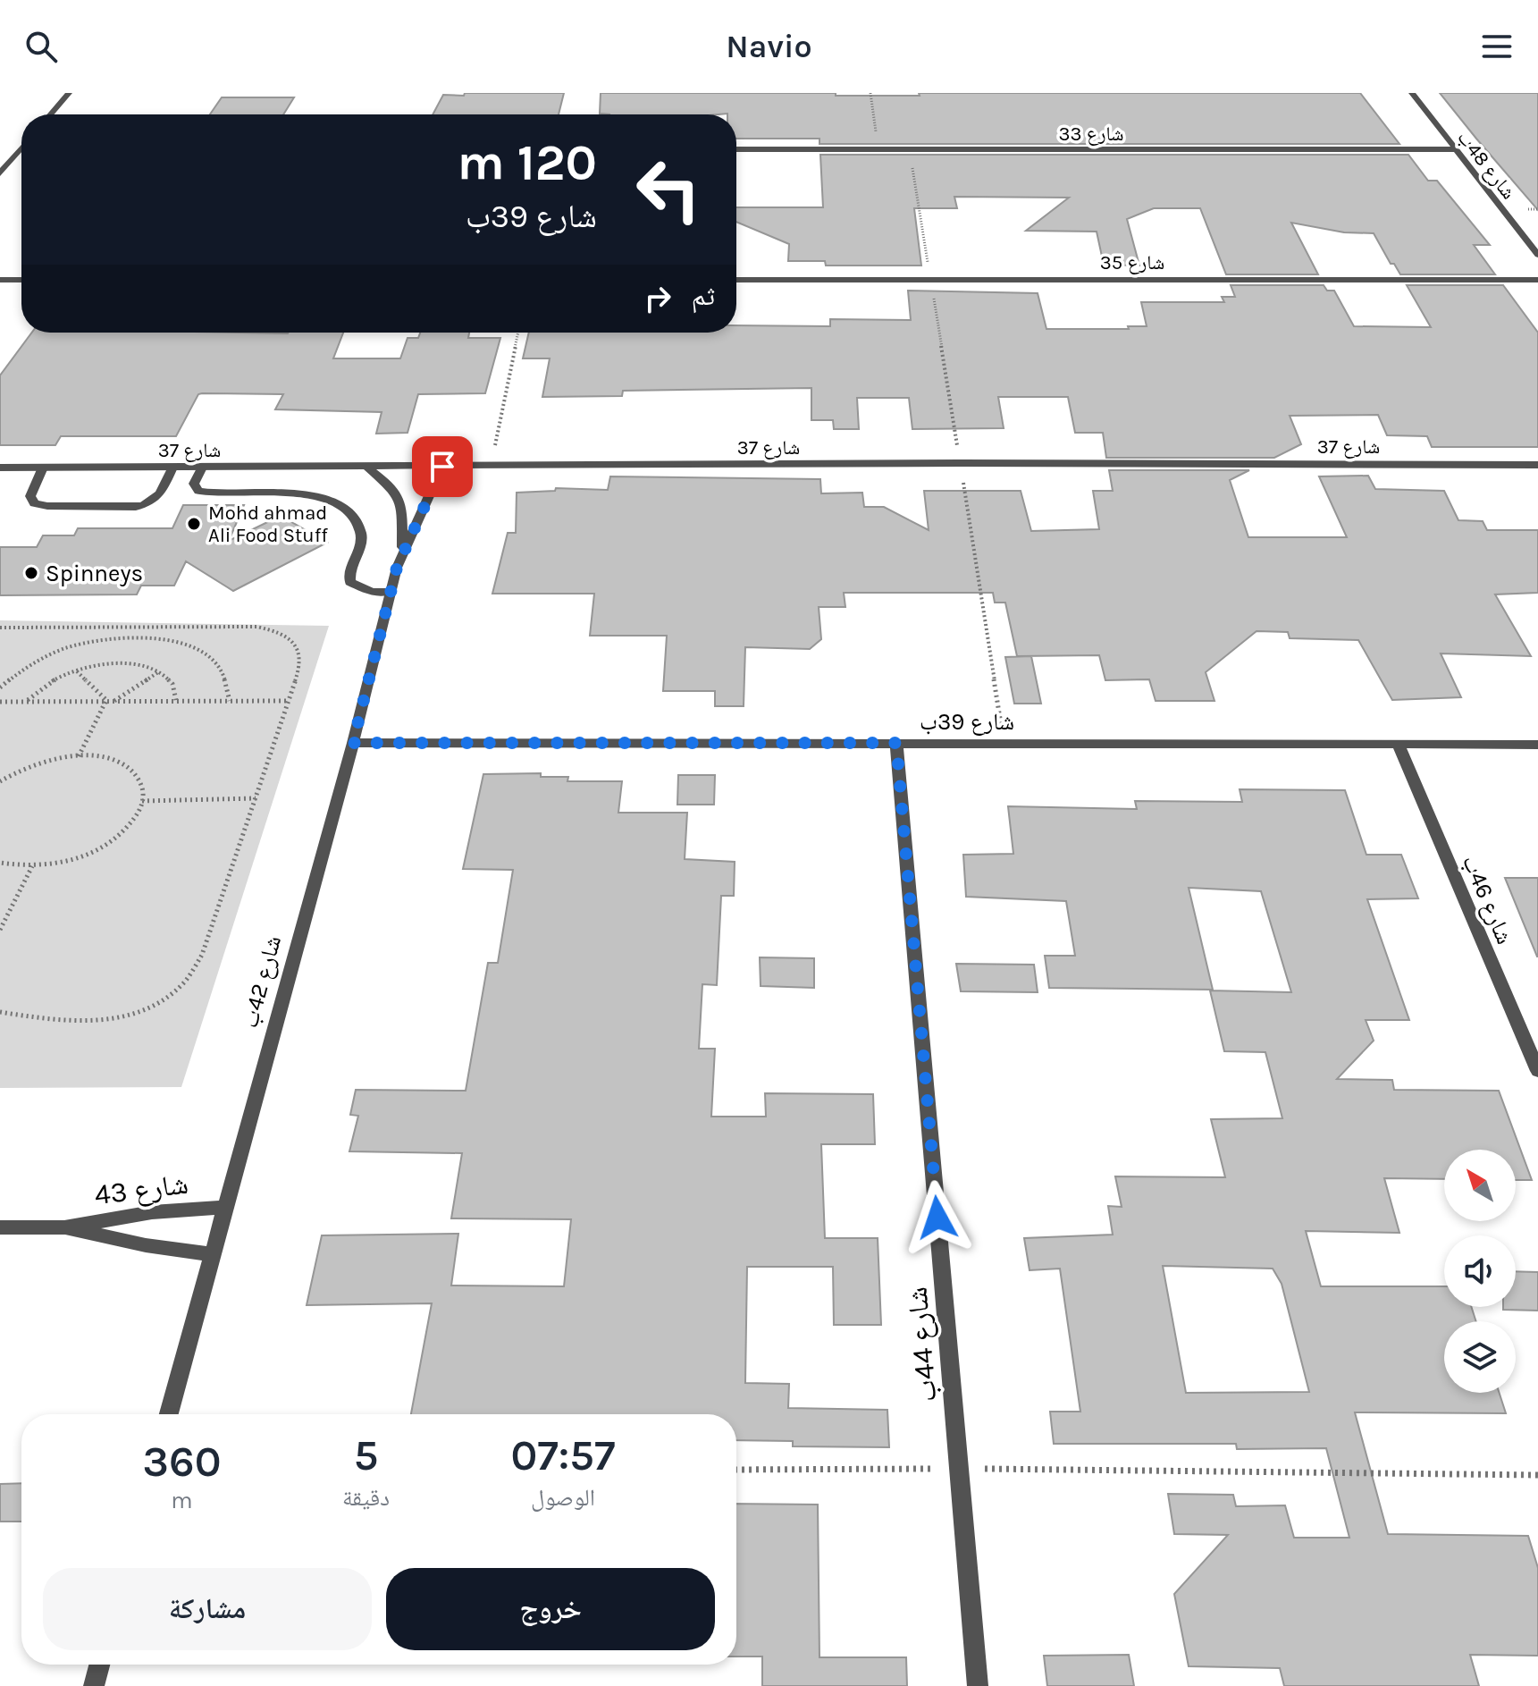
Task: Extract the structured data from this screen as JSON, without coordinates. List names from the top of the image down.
{
  "streets": {
    "street": [
      "شارع 33",
      "شارع 48ب",
      "شارع 35",
      "شارع 37",
      "شارع 39ب",
      "شارع 46ب",
      "شارع 42ب",
      "شارع 43",
      "شارع 44ب"
    ]
  },
  "crossings": [
    ["شارع 33", "شارع 48ب"],
    ["شارع 37", "شارع 42ب"],
    ["شارع 39ب", "شارع 46ب"],
    ["شارع 39ب", "شارع 42ب"],
    ["شارع 39ب", "شارع 44ب"],
    ["شارع 42ب", "شارع 43"]
  ],
  "places": ["Mohd ahmad Ali Food Stuff", "Spinneys"],
  "north": "top left",
  "page": {
    "header": "Navio",
    "turn": ["120 m", "شارع 39ب"],
    "then": "ثم",
    "eta": [
      "07:57",
      "الوصول",
      "5",
      "دقيقة",
      "360",
      "m"
    ],
    "buttons": ["خروج", "مشاركة"]
  }
}
